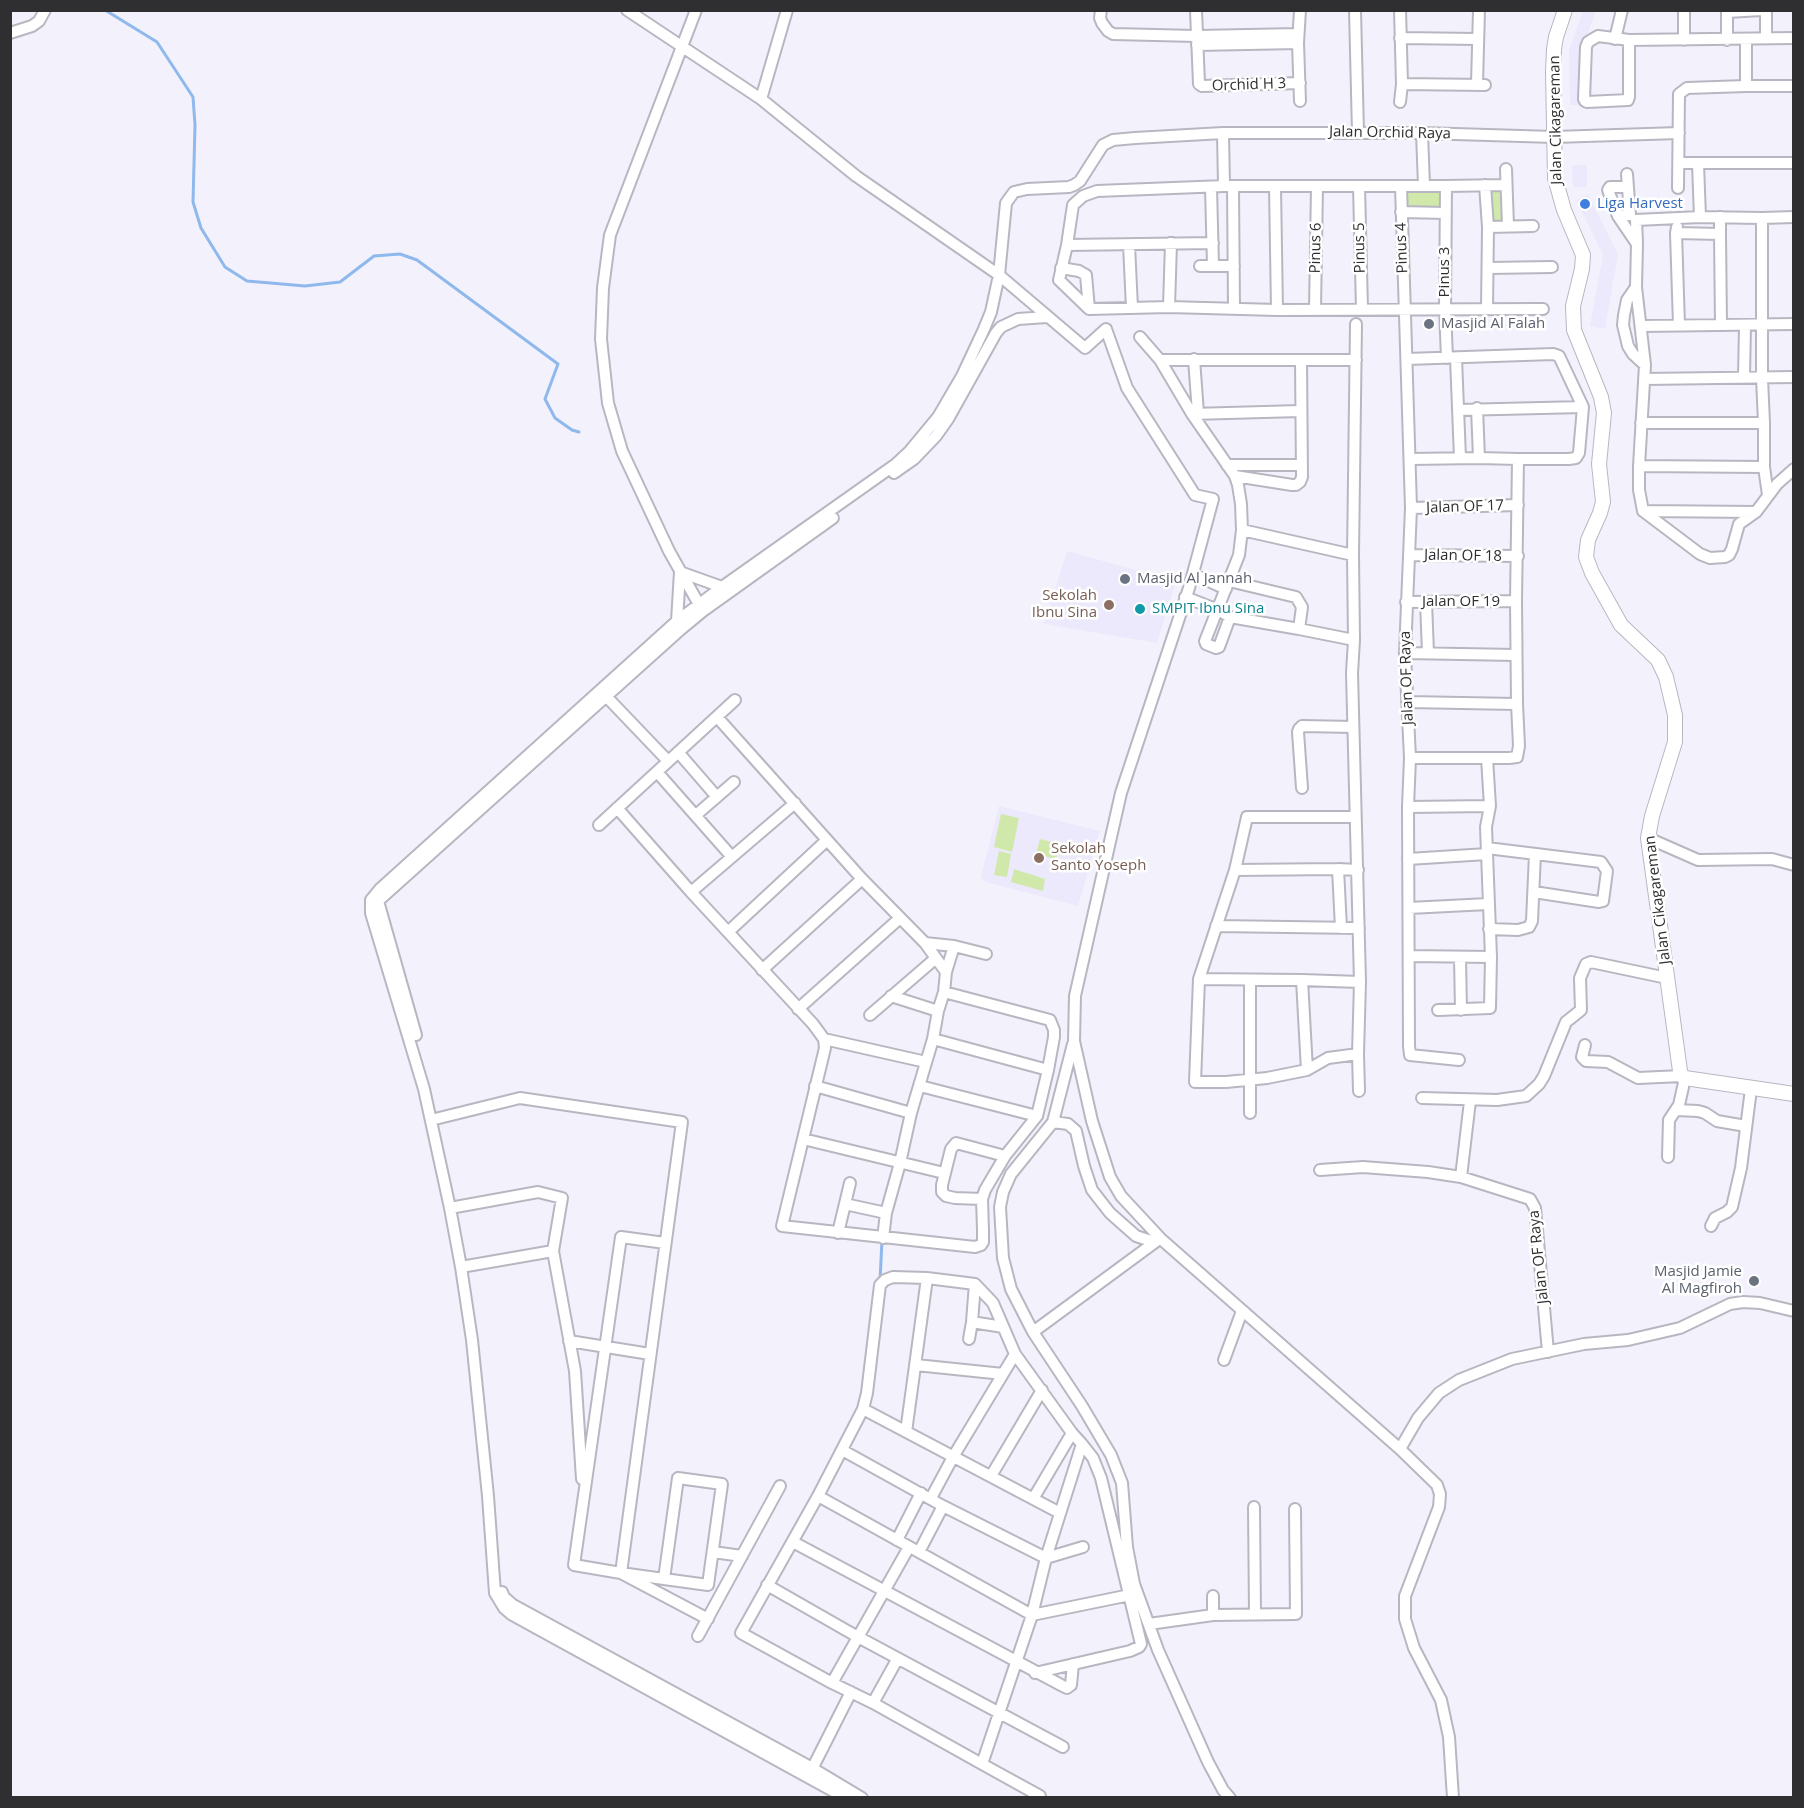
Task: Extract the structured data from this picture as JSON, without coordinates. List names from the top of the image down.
{
  "streets": {
    "street": [
      "Orchid H 3",
      "Jalan Cikagareman",
      "Jalan Orchid Raya",
      "Pinus 6",
      "Pinus 5",
      "Pinus 4",
      "Pinus 3",
      "Jalan OF 17",
      "Jalan OF 18",
      "Jalan OF 19",
      "Jalan OF Raya"
    ]
  },
  "crossings": [
    ["Jalan Cikagareman", "Jalan Orchid Raya"],
    ["Pinus 4", "Jalan OF Raya"],
    ["Jalan OF 17", "Jalan OF Raya"],
    ["Jalan OF 18", "Jalan OF Raya"],
    ["Jalan OF 19", "Jalan OF Raya"]
  ],
  "places": [
    "Liga Harvest",
    "Masjid Al Falah",
    "Masjid Al Jannah",
    "Sekolah Ibnu Sina",
    "SMPIT Ibnu Sina",
    "Sekolah Santo Yoseph",
    "Masjid Jamie Al Magfiroh"
  ]
}
